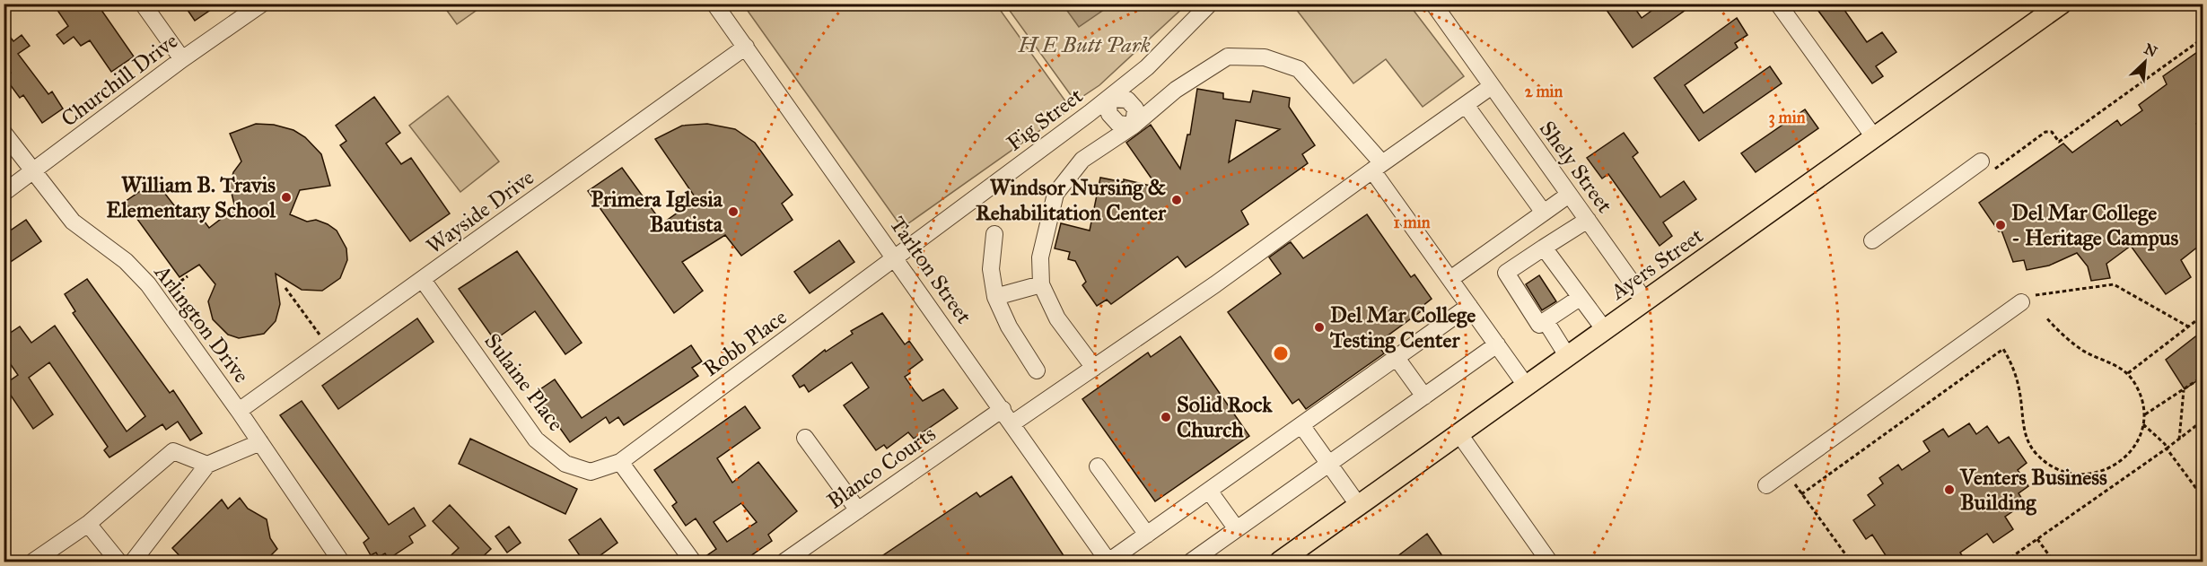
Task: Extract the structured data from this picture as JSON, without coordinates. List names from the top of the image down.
{
  "streets": {
    "main road": ["Ayers Street"],
    "street": [
      "Churchill Drive",
      "Fig Street",
      "Shely Street",
      "Wayside Drive",
      "Tarlton Street",
      "Arlington Drive",
      "Robb Place",
      "Sulaine Place",
      "Blanco Courts"
    ]
  },
  "crossings": [
    ["Churchill Drive", "Arlington Drive"],
    ["Fig Street", "Tarlton Street"],
    ["Fig Street", "Robb Place"],
    ["Shely Street", "Ayers Street"],
    ["Wayside Drive", "Tarlton Street"],
    ["Wayside Drive", "Arlington Drive"],
    ["Wayside Drive", "Sulaine Place"],
    ["Tarlton Street", "Robb Place"],
    ["Tarlton Street", "Blanco Courts"],
    ["Robb Place", "Sulaine Place"]
  ],
  "parks": ["H E Butt Park"],
  "places": [
    "William B. Travis Elementary School",
    "Windsor Nursing & Rehabilitation Center",
    "Primera Iglesia Bautista",
    "Del Mar College - Heritage Campus",
    "Del Mar College Testing Center",
    "Solid Rock Church",
    "Venters Business Building"
  ],
  "north": "top right",
  "rings": ["2 min", "3 min", "1 min"]
}
